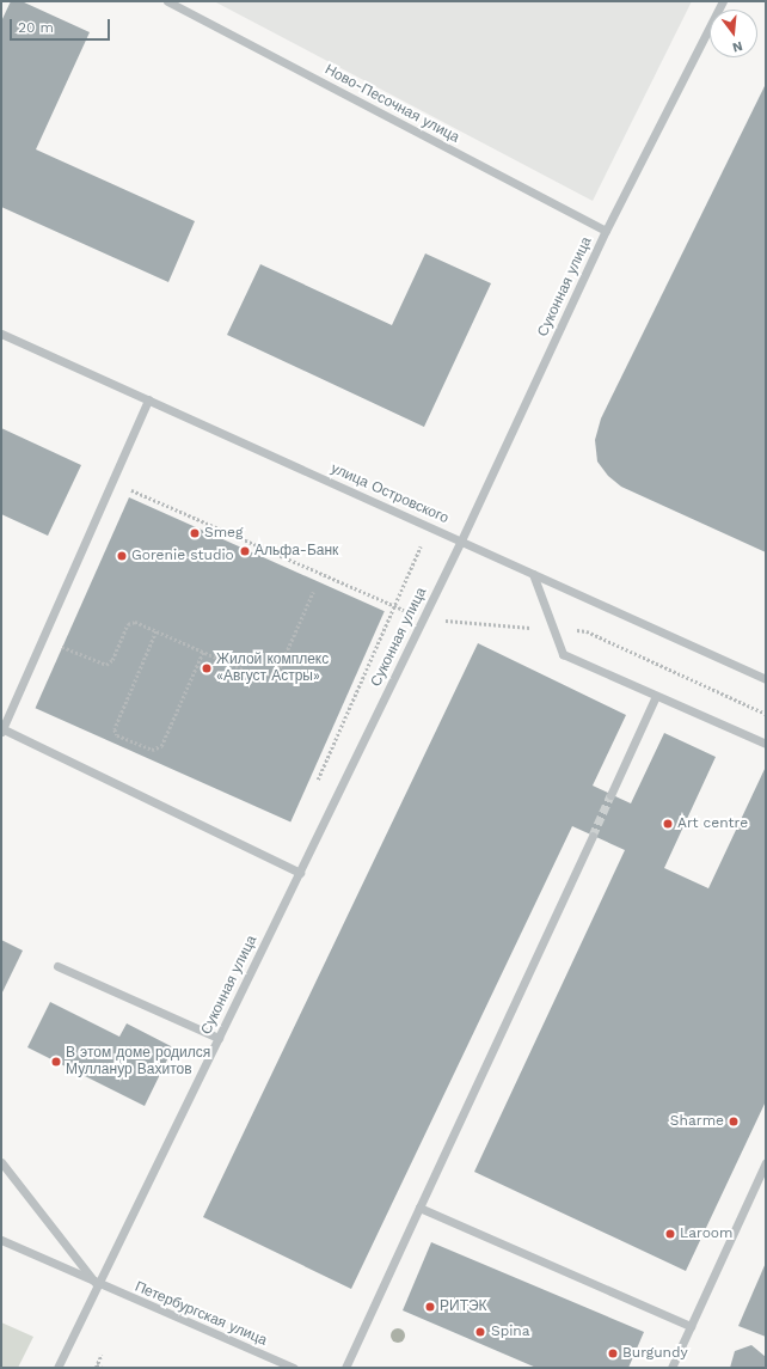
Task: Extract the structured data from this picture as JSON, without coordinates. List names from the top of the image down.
{
  "streets": {
    "street": [
      "Ново-Песочная улица",
      "Суконная улица",
      "улица Островского",
      "Петербургская улица"
    ]
  },
  "crossings": [
    ["Ново-Песочная улица", "Суконная улица"],
    ["Суконная улица", "улица Островского"],
    ["Суконная улица", "Петербургская улица"]
  ],
  "places": [
    "Smeg",
    "Альфа-Банк",
    "Gorenie studio",
    "Жилой комплекс «Август Астры»",
    "Art centre",
    "В этом доме родился Мулланур Вахитов",
    "Sharme",
    "Laroom",
    "РИТЭК",
    "Spina",
    "Burgundy"
  ],
  "scale_bar": "20 m",
  "north": "bottom"
}
